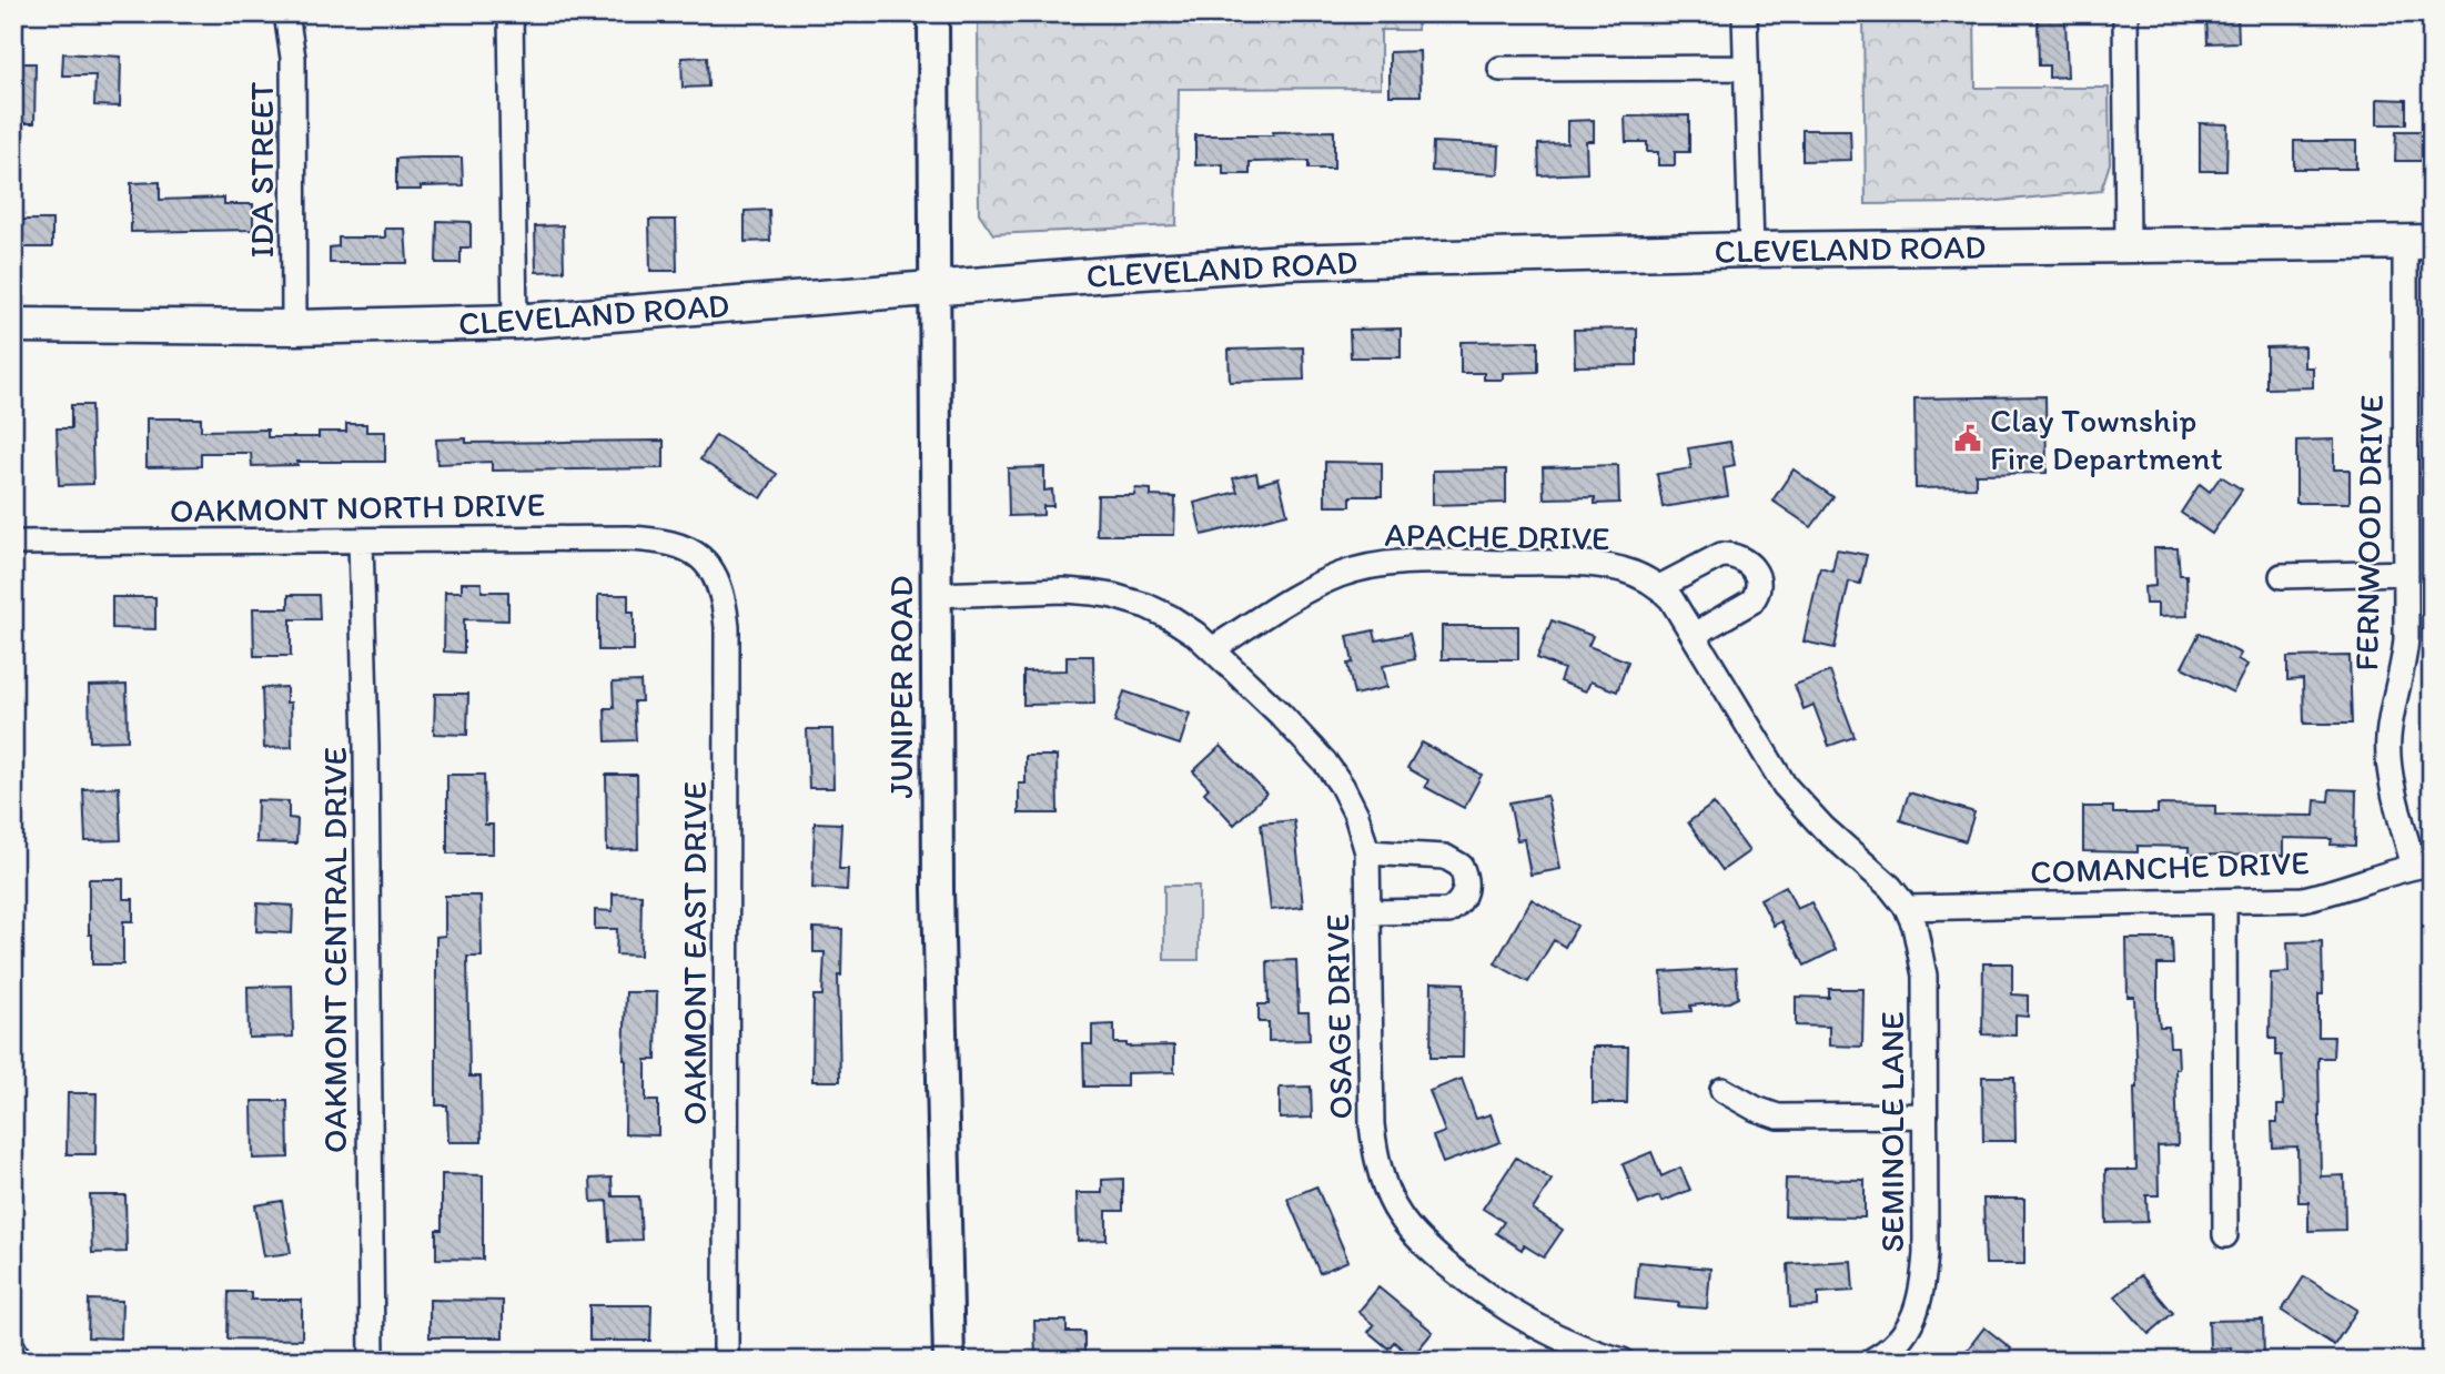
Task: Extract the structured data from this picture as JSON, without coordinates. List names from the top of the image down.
{
  "streets": {
    "main road": ["CLEVELAND ROAD"],
    "street": [
      "IDA STREET",
      "OAKMONT NORTH DRIVE",
      "FERNWOOD DRIVE",
      "APACHE DRIVE",
      "JUNIPER ROAD",
      "COMANCHE DRIVE",
      "OAKMONT CENTRAL DRIVE",
      "OAKMONT EAST DRIVE",
      "OSAGE DRIVE",
      "SEMINOLE LANE"
    ]
  },
  "crossings": [
    ["IDA STREET", "CLEVELAND ROAD"],
    ["CLEVELAND ROAD", "FERNWOOD DRIVE"],
    ["CLEVELAND ROAD", "JUNIPER ROAD"],
    ["OAKMONT NORTH DRIVE", "OAKMONT CENTRAL DRIVE"],
    ["OAKMONT NORTH DRIVE", "OAKMONT EAST DRIVE"],
    ["FERNWOOD DRIVE", "COMANCHE DRIVE"],
    ["APACHE DRIVE", "COMANCHE DRIVE"],
    ["APACHE DRIVE", "OSAGE DRIVE"],
    ["APACHE DRIVE", "SEMINOLE LANE"],
    ["COMANCHE DRIVE", "SEMINOLE LANE"]
  ],
  "places": {
    "public building": ["Clay Township Fire Department"]
  }
}
